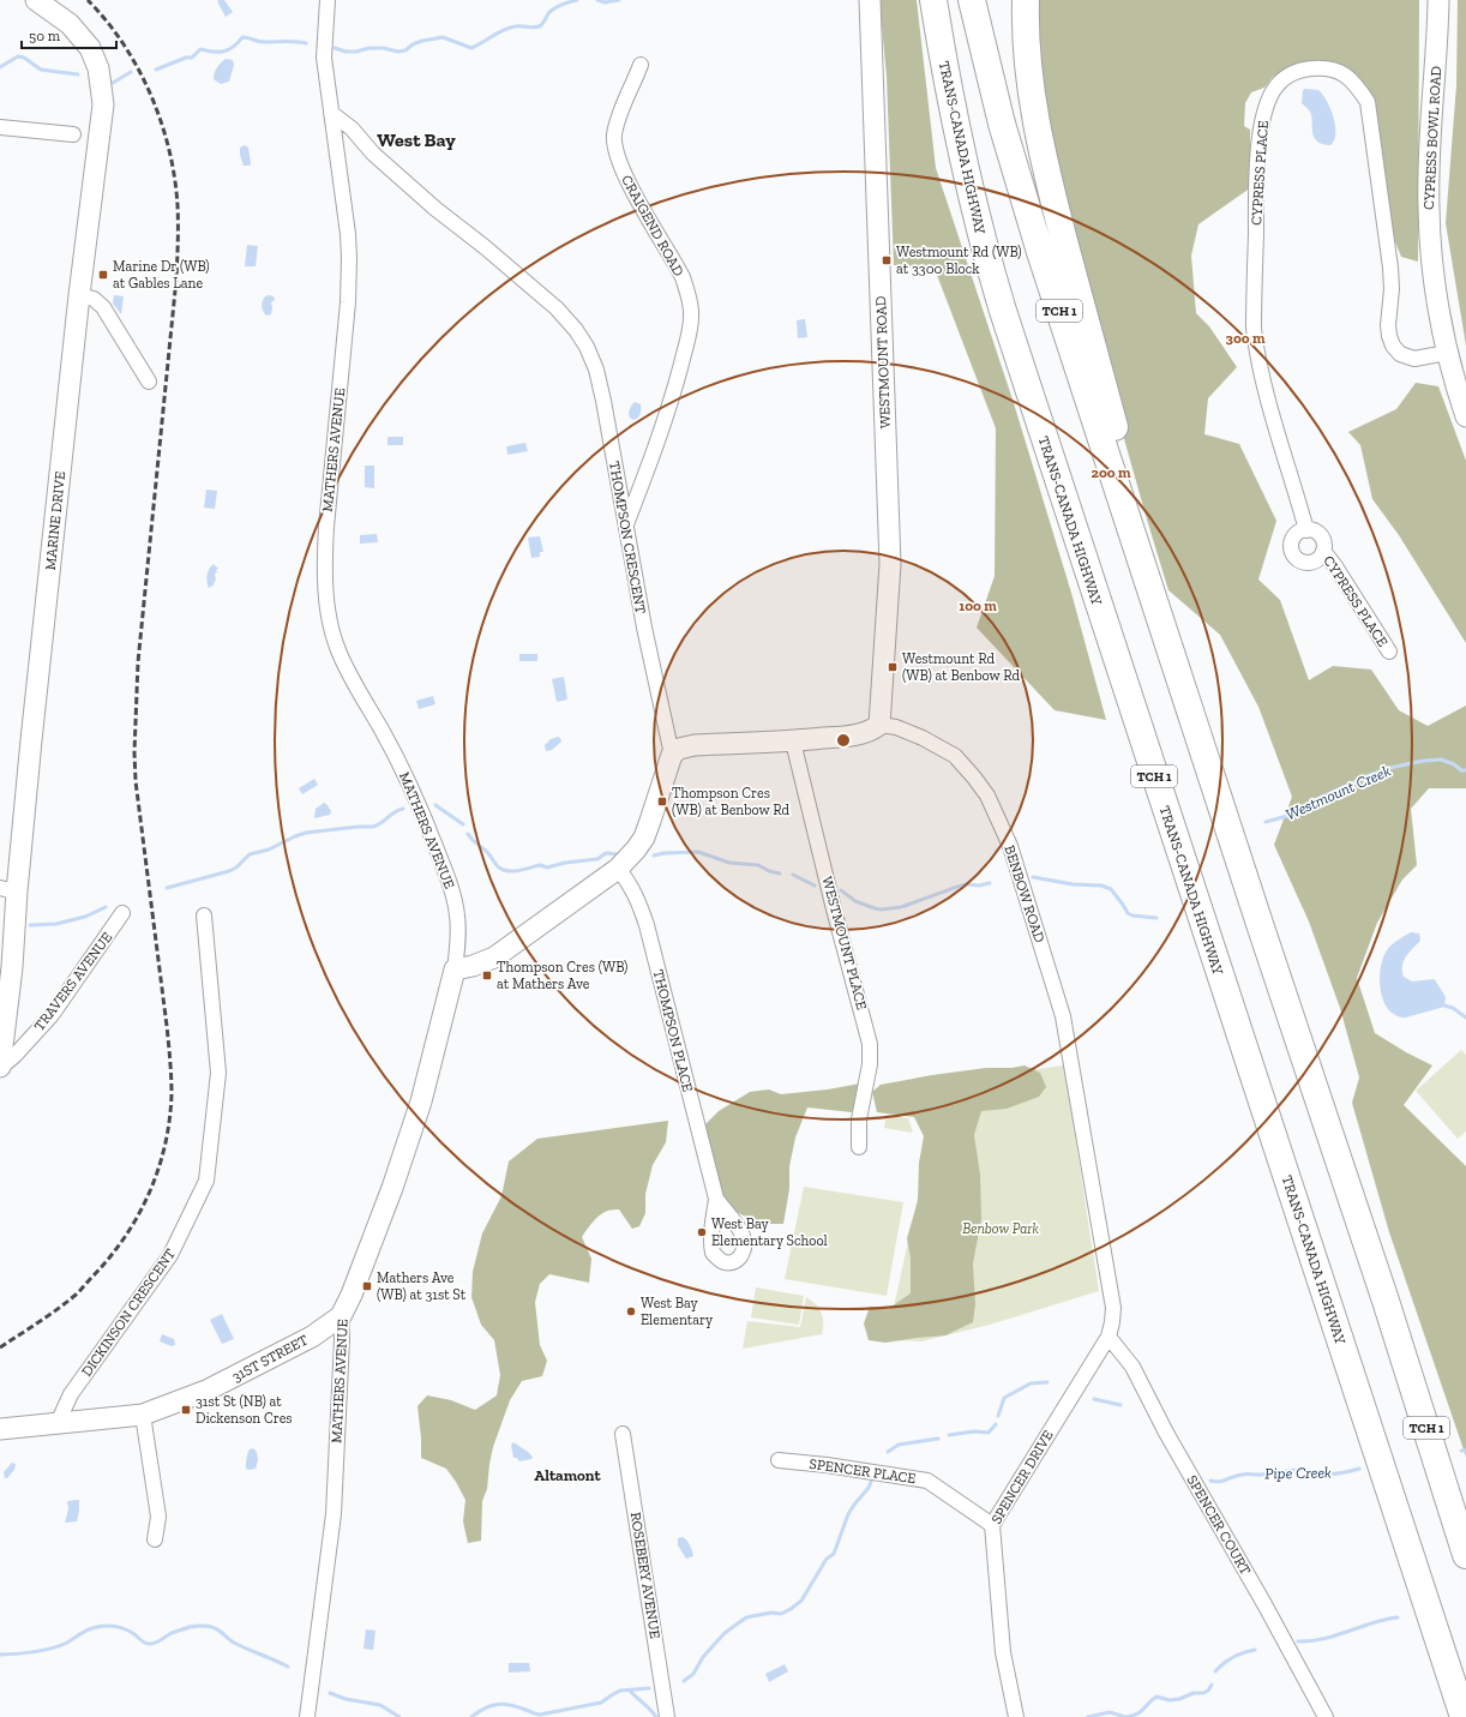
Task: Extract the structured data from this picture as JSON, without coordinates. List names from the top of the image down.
{
  "streets": {
    "highway": ["TRANS-CANADA HIGHWAY", "TCH 1"],
    "street": [
      "CYPRESS BOWL ROAD",
      "CYPRESS PLACE",
      "CRAIGEND ROAD",
      "WESTMOUNT ROAD",
      "MATHERS AVENUE",
      "MARINE DRIVE",
      "THOMPSON CRESCENT",
      "BENBOW ROAD",
      "WESTMOUNT PLACE",
      "TRAVERS AVENUE",
      "THOMPSON PLACE",
      "DICKINSON CRESCENT",
      "31ST STREET",
      "SPENCER PLACE",
      "SPENCER DRIVE",
      "SPENCER COURT",
      "ROSEBERY AVENUE"
    ]
  },
  "crossings": [
    ["CYPRESS BOWL ROAD", "CYPRESS PLACE"],
    ["CRAIGEND ROAD", "THOMPSON CRESCENT"],
    ["WESTMOUNT ROAD", "BENBOW ROAD"],
    ["MATHERS AVENUE", "THOMPSON CRESCENT"],
    ["MATHERS AVENUE", "31ST STREET"],
    ["MARINE DRIVE", "TRAVERS AVENUE"],
    ["BENBOW ROAD", "SPENCER DRIVE"],
    ["BENBOW ROAD", "SPENCER COURT"],
    ["DICKINSON CRESCENT", "31ST STREET"],
    ["SPENCER PLACE", "SPENCER DRIVE"],
    ["SPENCER DRIVE", "SPENCER COURT"]
  ],
  "districts": ["West Bay", "Altamont"],
  "water": ["Westmount Creek", "Pipe Creek"],
  "parks": ["Benbow Park"],
  "places": {
    "transit": [
      "Westmount Rd (WB) at 3300 Block",
      "Marine Dr (WB) at Gables Lane",
      "Westmount Rd (WB) at Benbow Rd",
      "Thompson Cres (WB) at Benbow Rd",
      "Thompson Cres (WB) at Mathers Ave",
      "Mathers Ave (WB) at 31st St",
      "31st St (NB) at Dickenson Cres"
    ],
    "other": ["West Bay Elementary School", "West Bay Elementary"]
  },
  "scale_bar": "50 m",
  "rings": ["300 m", "200 m", "100 m"]
}
